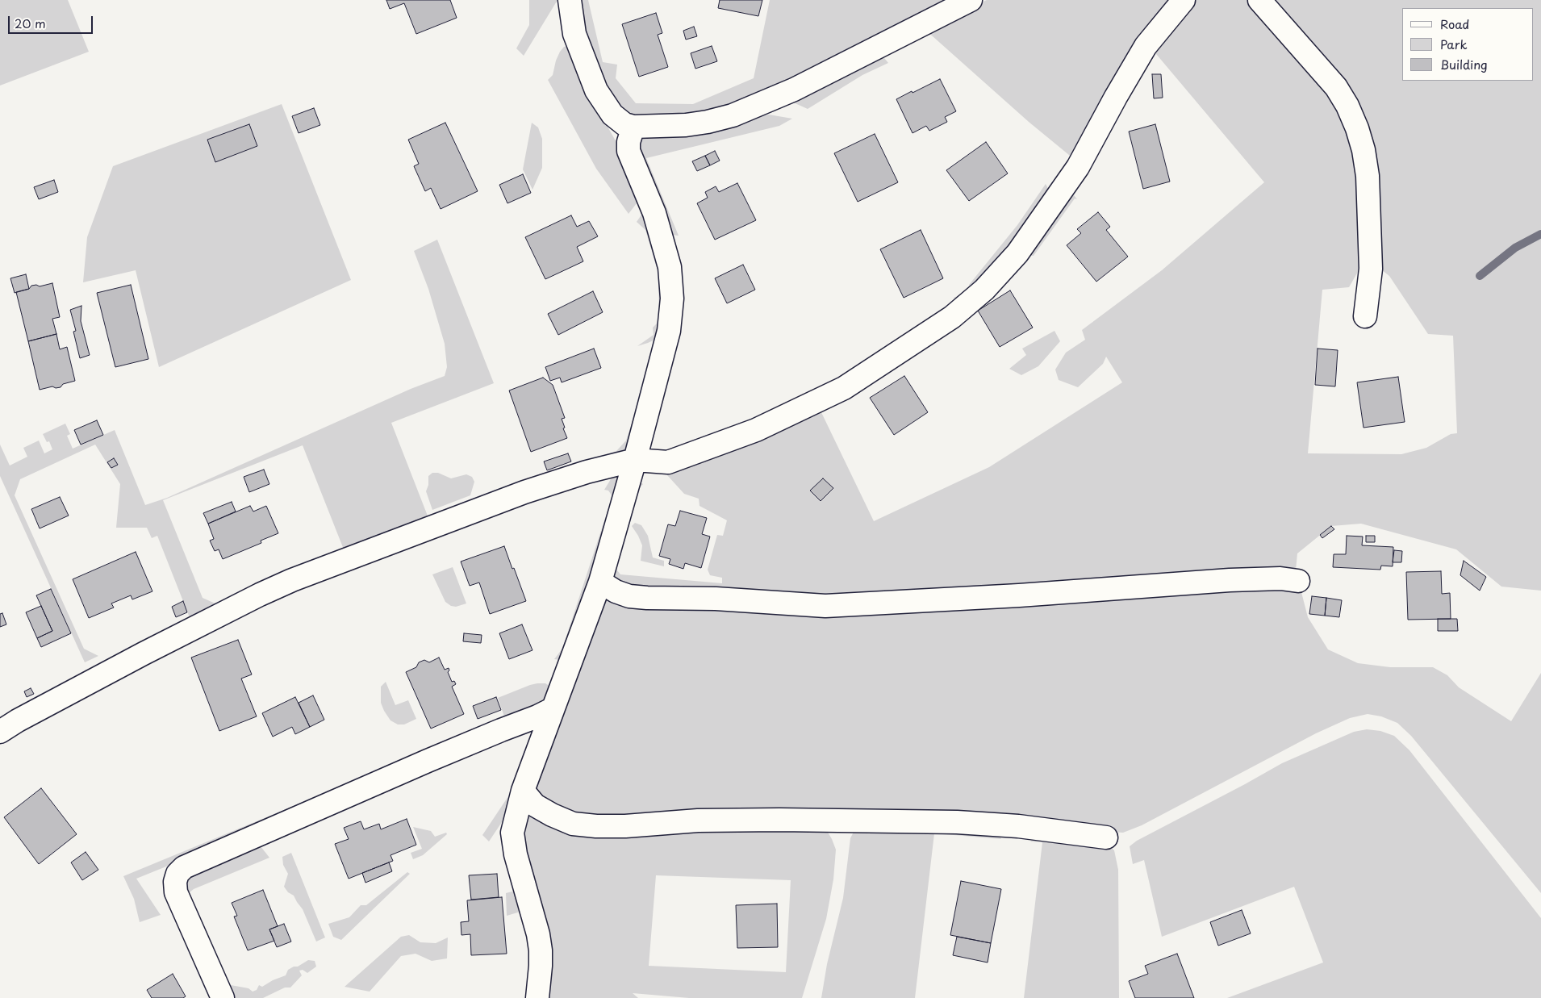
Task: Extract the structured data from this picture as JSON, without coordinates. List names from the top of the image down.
{
  "legend": ["Road", "Park", "Building"],
  "scale_bar": "20 m"
}
